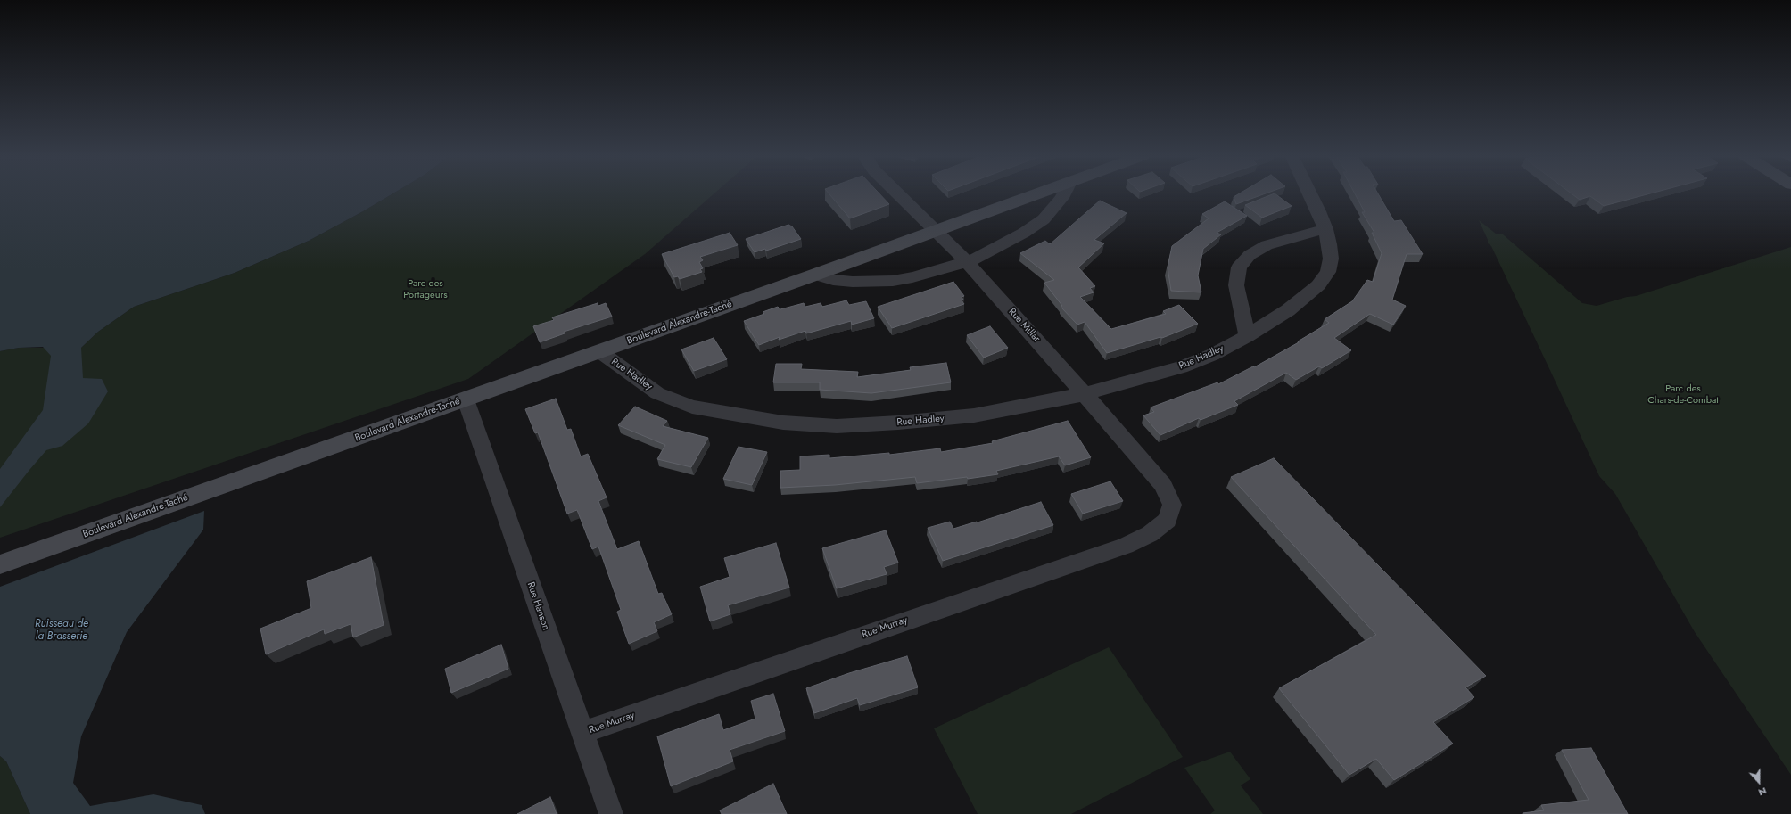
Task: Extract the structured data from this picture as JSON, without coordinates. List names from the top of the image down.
{
  "streets": {
    "main road": ["Boulevard Alexandre-Taché"],
    "street": [
      "Rue Millar",
      "Rue Hadley",
      "Rue Hanson",
      "Rue Murray"
    ]
  },
  "crossings": [
    ["Boulevard Alexandre-Taché", "Rue Millar"],
    ["Boulevard Alexandre-Taché", "Rue Hadley"],
    ["Boulevard Alexandre-Taché", "Rue Hanson"],
    ["Rue Millar", "Rue Hadley"],
    ["Rue Millar", "Rue Murray"],
    ["Rue Hanson", "Rue Murray"]
  ],
  "water": ["Ruisseau de la Brasserie"],
  "parks": ["Parc des Portageurs", "Parc des Chars-de-Combat"],
  "north": "bottom"
}
